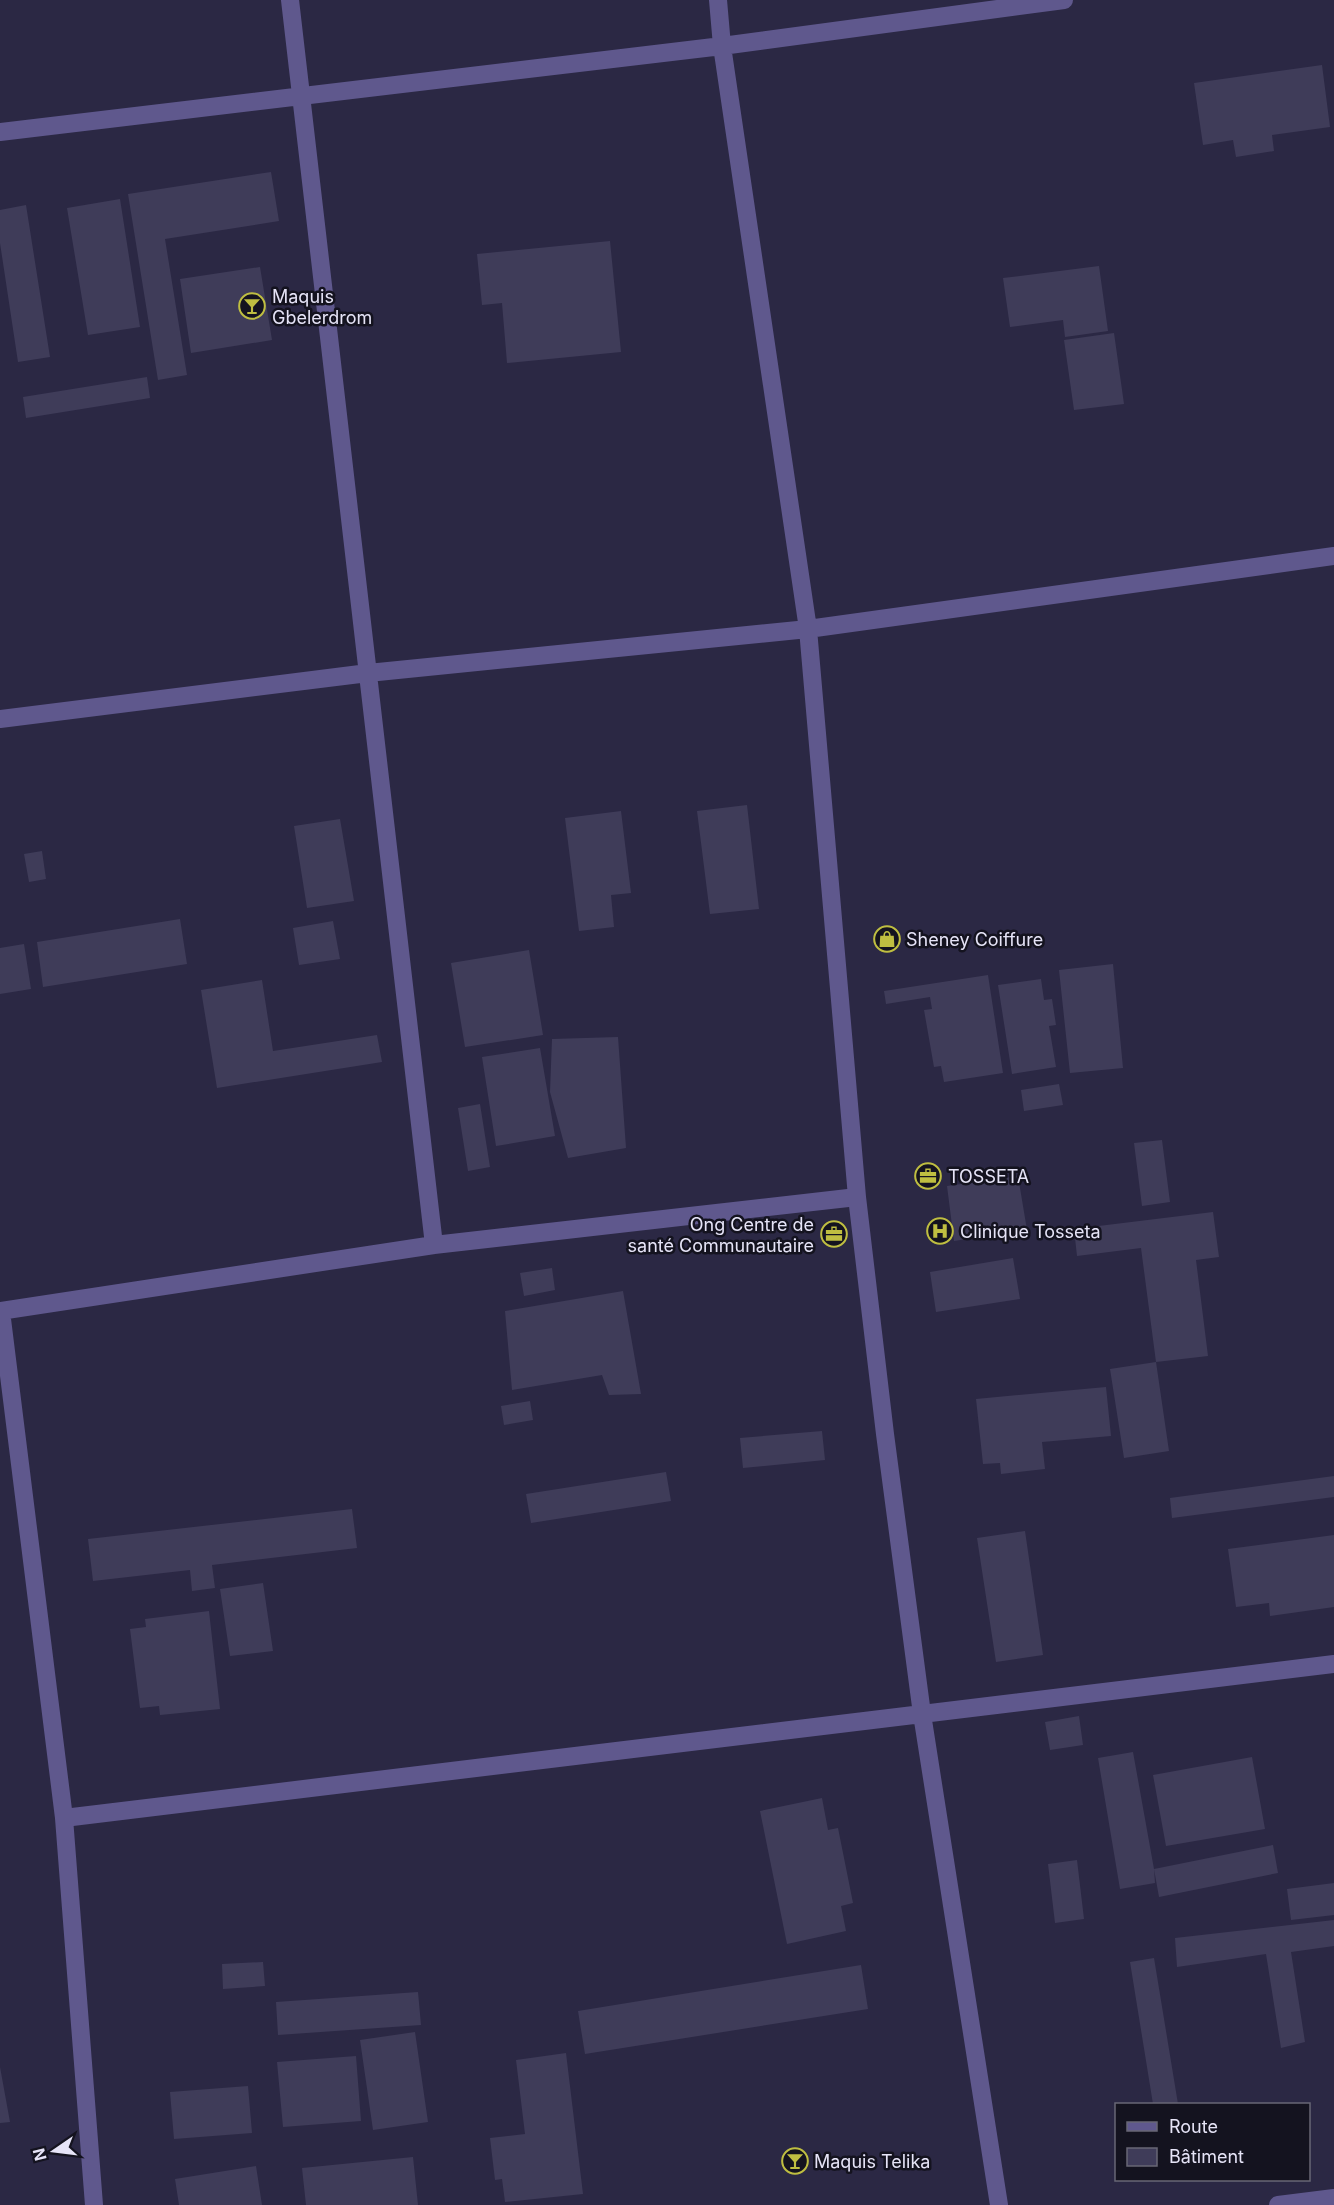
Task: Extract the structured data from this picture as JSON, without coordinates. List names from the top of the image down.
{
  "places": {
    "bar": ["Maquis Gbelerdrom", "Maquis Telika"],
    "shop": ["Sheney Coiffure"],
    "office": ["TOSSETA", "Ong Centre de santé Communautaire"],
    "hospital": ["Clinique Tosseta"]
  },
  "legend": ["Route", "Bâtiment"],
  "north": "left"
}
